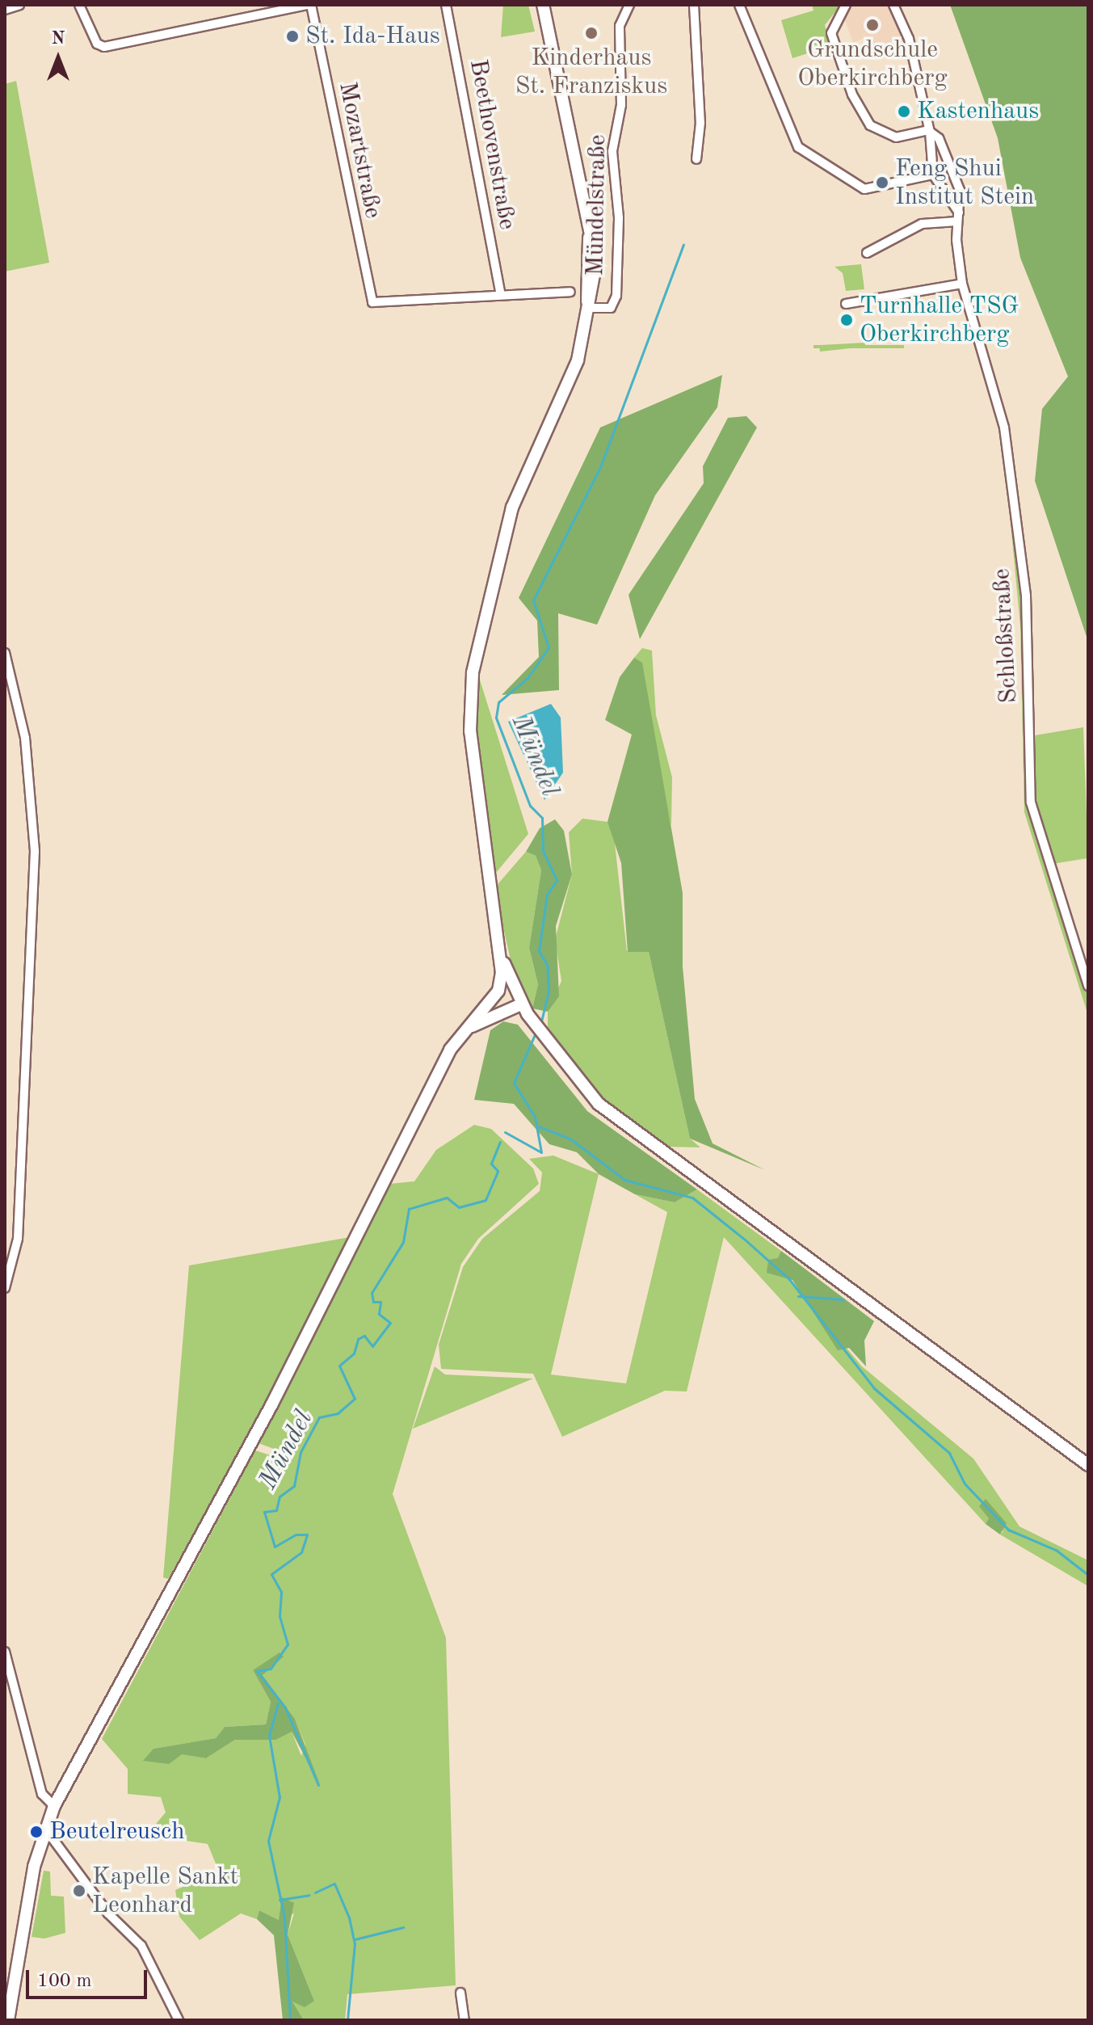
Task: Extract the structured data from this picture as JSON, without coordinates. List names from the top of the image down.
{
  "streets": {
    "street": [
      "Beethovenstraße",
      "Mozartstraße",
      "Mündelstraße",
      "Schloßstraße"
    ]
  },
  "crossings": [
    ["Beethovenstraße", "Mozartstraße"]
  ],
  "water": ["Mündel"],
  "places": [
    "Grundschule Oberkirchberg",
    "Kinderhaus St. Franziskus",
    "St. Ida-Haus",
    "Kastenhaus",
    "Feng Shui Institut Stein",
    "Turnhalle TSG Oberkirchberg",
    "Beutelreusch",
    "Kapelle Sankt Leonhard"
  ],
  "scale_bar": "100 m",
  "north": "top"
}
